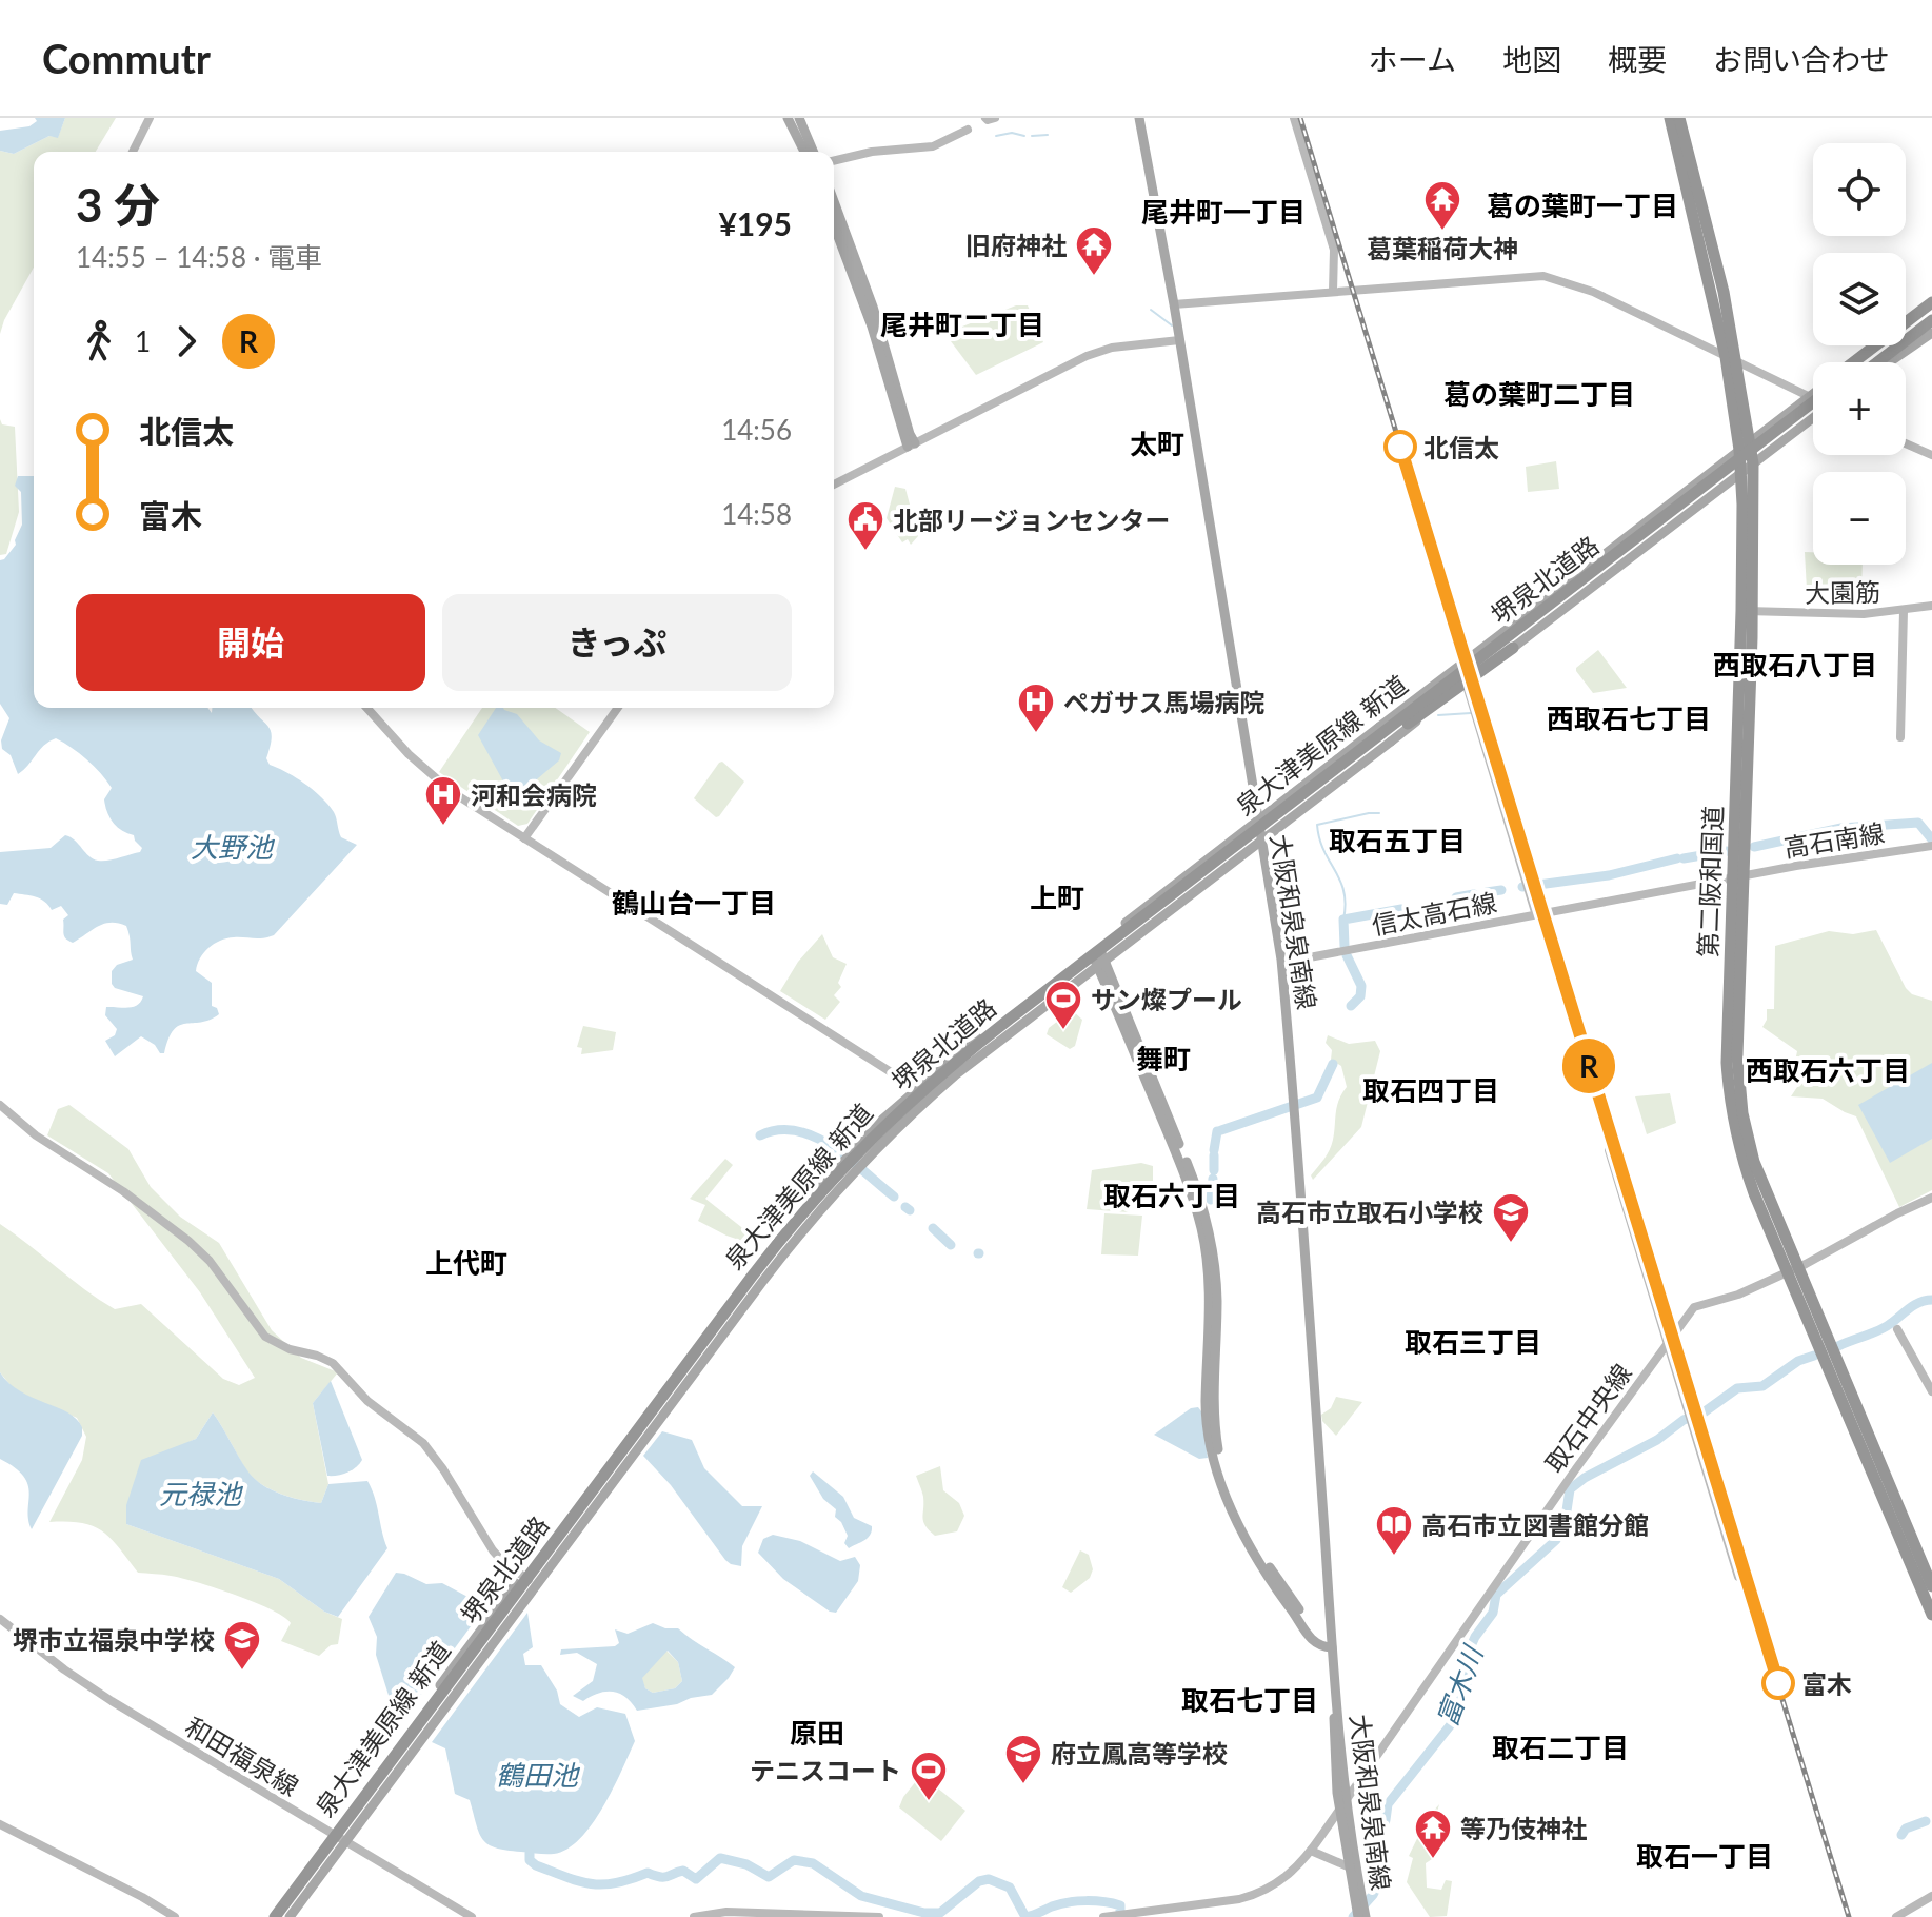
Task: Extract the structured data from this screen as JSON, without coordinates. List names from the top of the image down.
{
  "streets": {
    "highway": ["堺泉北道路", "第二阪和国道"],
    "main road": ["泉大津美原線 新道", "大阪和泉泉南線"],
    "street": [
      "大園筋",
      "高石南線",
      "信太高石線",
      "取石中央線",
      "和田福泉線"
    ]
  },
  "crossings": [
    ["堺泉北道路", "泉大津美原線 新道"],
    ["大園筋", "第二阪和国道"],
    ["泉大津美原線 新道", "第二阪和国道"],
    ["泉大津美原線 新道", "大阪和泉泉南線"],
    ["泉大津美原線 新道", "和田福泉線"],
    ["高石南線", "第二阪和国道"],
    ["高石南線", "信太高石線"],
    ["第二阪和国道", "信太高石線"],
    ["第二阪和国道", "取石中央線"],
    ["信太高石線", "大阪和泉泉南線"],
    ["大阪和泉泉南線", "取石中央線"]
  ],
  "districts": [
    "葛の葉町一丁目",
    "尾井町一丁目",
    "尾井町二丁目",
    "葛の葉町二丁目",
    "太町",
    "西取石八丁目",
    "西取石七丁目",
    "取石五丁目",
    "上町",
    "鶴山台一丁目",
    "舞町",
    "西取石六丁目",
    "取石四丁目",
    "取石六丁目",
    "上代町",
    "取石三丁目",
    "取石七丁目",
    "原田",
    "取石二丁目",
    "取石一丁目"
  ],
  "water": [
    "大野池",
    "元禄池",
    "富木川",
    "鶴田池"
  ],
  "places": {
    "temple": ["葛葉稲荷大神", "旧府神社", "等乃伎神社"],
    "other": ["北信太", "富木"],
    "public building": ["北部リージョンセンター"],
    "hospital": ["ペガサス馬場病院", "河和会病院"],
    "sports": ["サン燦プール", "テニスコート"],
    "school or university": ["高石市立取石小学校", "堺市立福泉中学校", "府立鳳高等学校"],
    "library": ["高石市立図書館分館"]
  },
  "page": {
    "header": "Commutr",
    "nav": [
      "ホーム",
      "地図",
      "概要",
      "お問い合わせ"
    ],
    "on_map": "R",
    "map_buttons": ["+", "−"],
    "heading": ["3 分", "14:55 – 14:58 · 電車", "¥195"],
    "legs": ["1", "R"],
    "list": [
      {
        "name": "北信太",
        "value": "14:56"
      },
      {
        "name": "富木",
        "value": "14:58"
      }
    ],
    "buttons": ["開始", "きっぷ"]
  }
}
